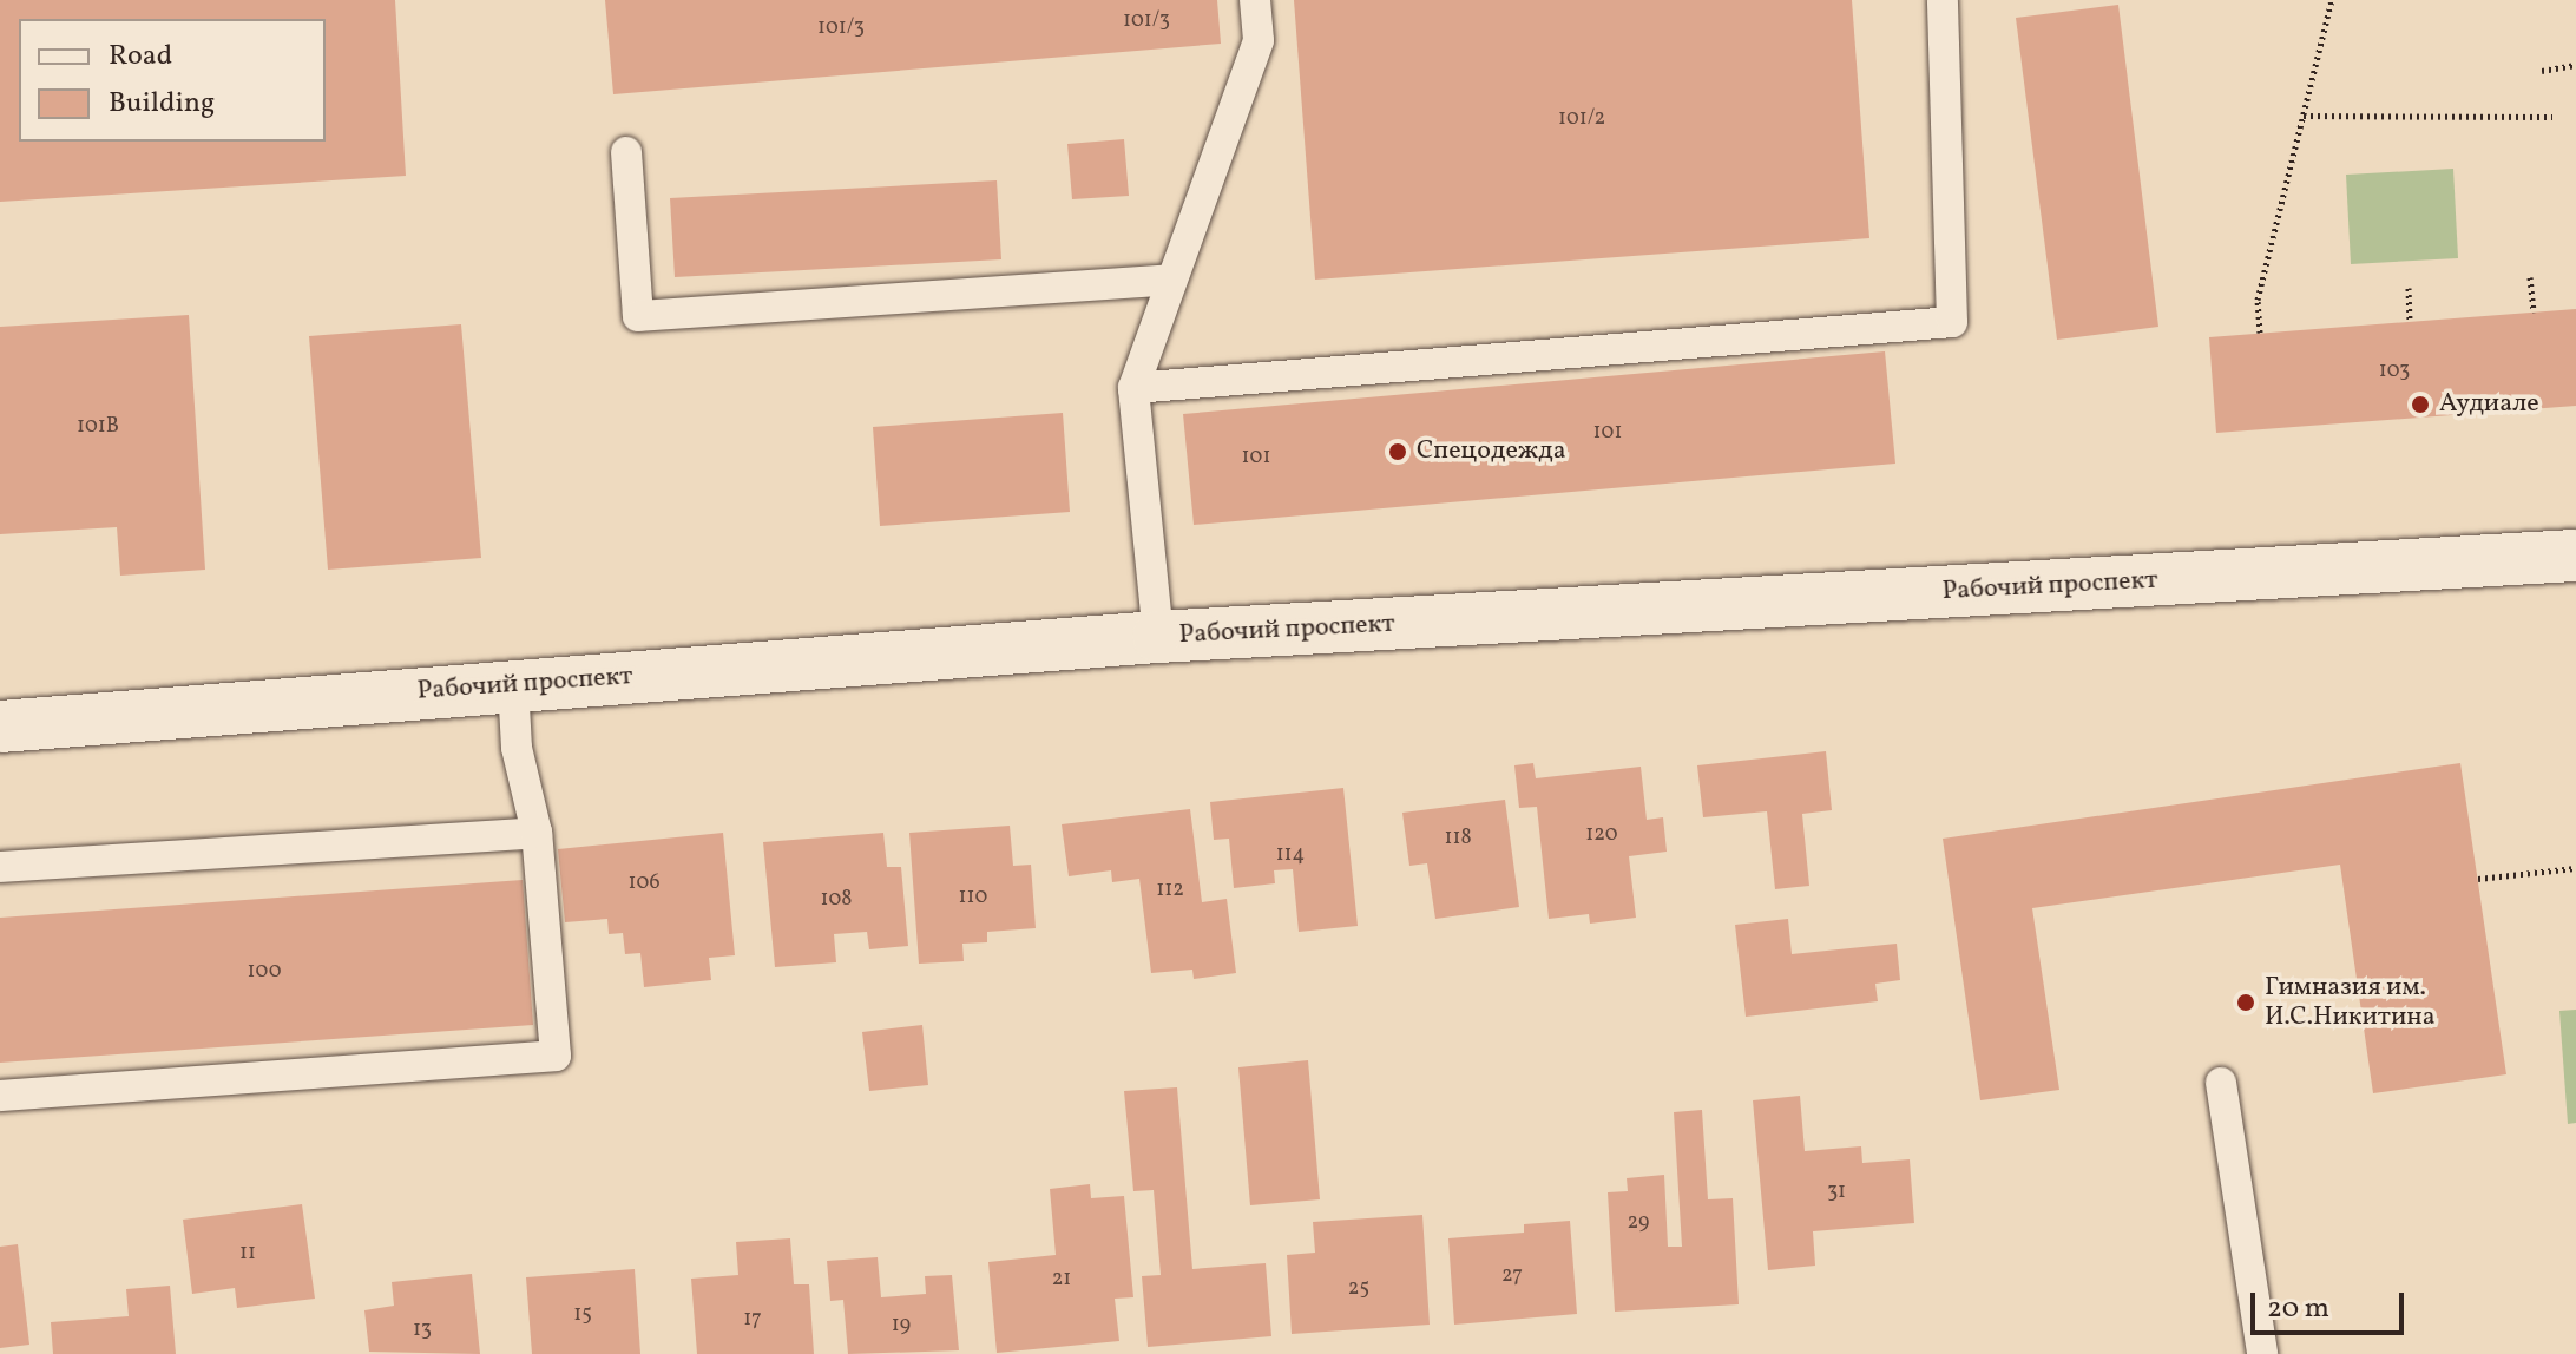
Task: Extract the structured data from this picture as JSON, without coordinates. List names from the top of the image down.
{
  "streets": {
    "street": ["Рабочий проспект"]
  },
  "places": ["Аудиале", "Спецодежда", "Гимназия им. И.С.Никитина"],
  "house_numbers": [
    "101/3",
    "101/3",
    "101/2",
    "103",
    "101В",
    "101",
    "101",
    "120",
    "118",
    "114",
    "106",
    "112",
    "110",
    "108",
    "100",
    "31",
    "29",
    "11",
    "27",
    "21",
    "25",
    "15",
    "17",
    "19",
    "13"
  ],
  "legend": ["Road", "Building"],
  "scale_bar": "20 m"
}
